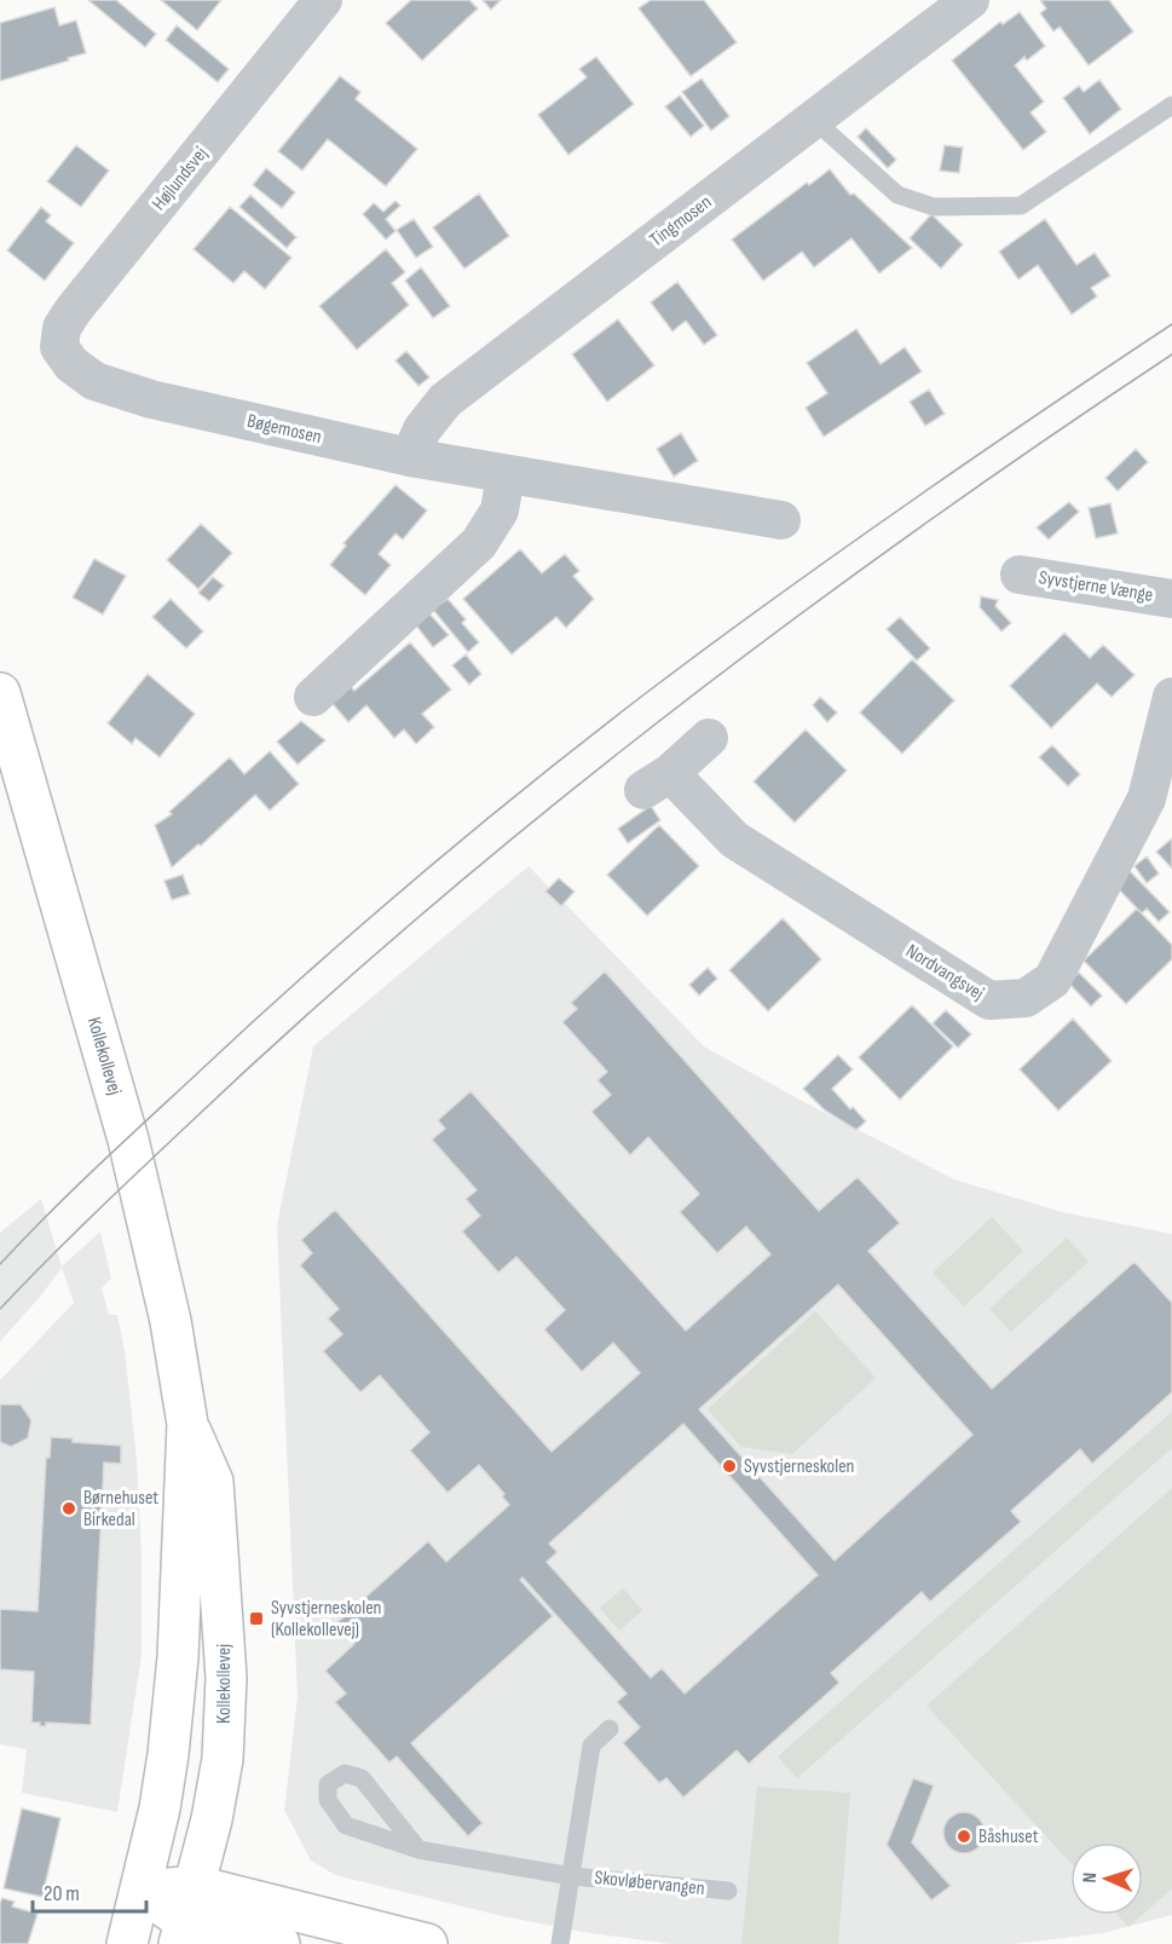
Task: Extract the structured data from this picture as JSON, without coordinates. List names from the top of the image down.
{
  "streets": {
    "street": [
      "Højlundsvej",
      "Tingmosen",
      "Bøgemosen",
      "Syvstjerne Vænge",
      "Nordvangsvej",
      "Kollekollevej"
    ],
    "lane": ["Skovløbervangen"]
  },
  "crossings": [
    ["Højlundsvej", "Bøgemosen"],
    ["Tingmosen", "Bøgemosen"]
  ],
  "places": {
    "other": ["Syvstjerneskolen", "Børnehuset Birkedal", "Båshuset"],
    "transit": ["Syvstjerneskolen (Kollekollevej)"]
  },
  "scale_bar": "20 m",
  "north": "left"
}
